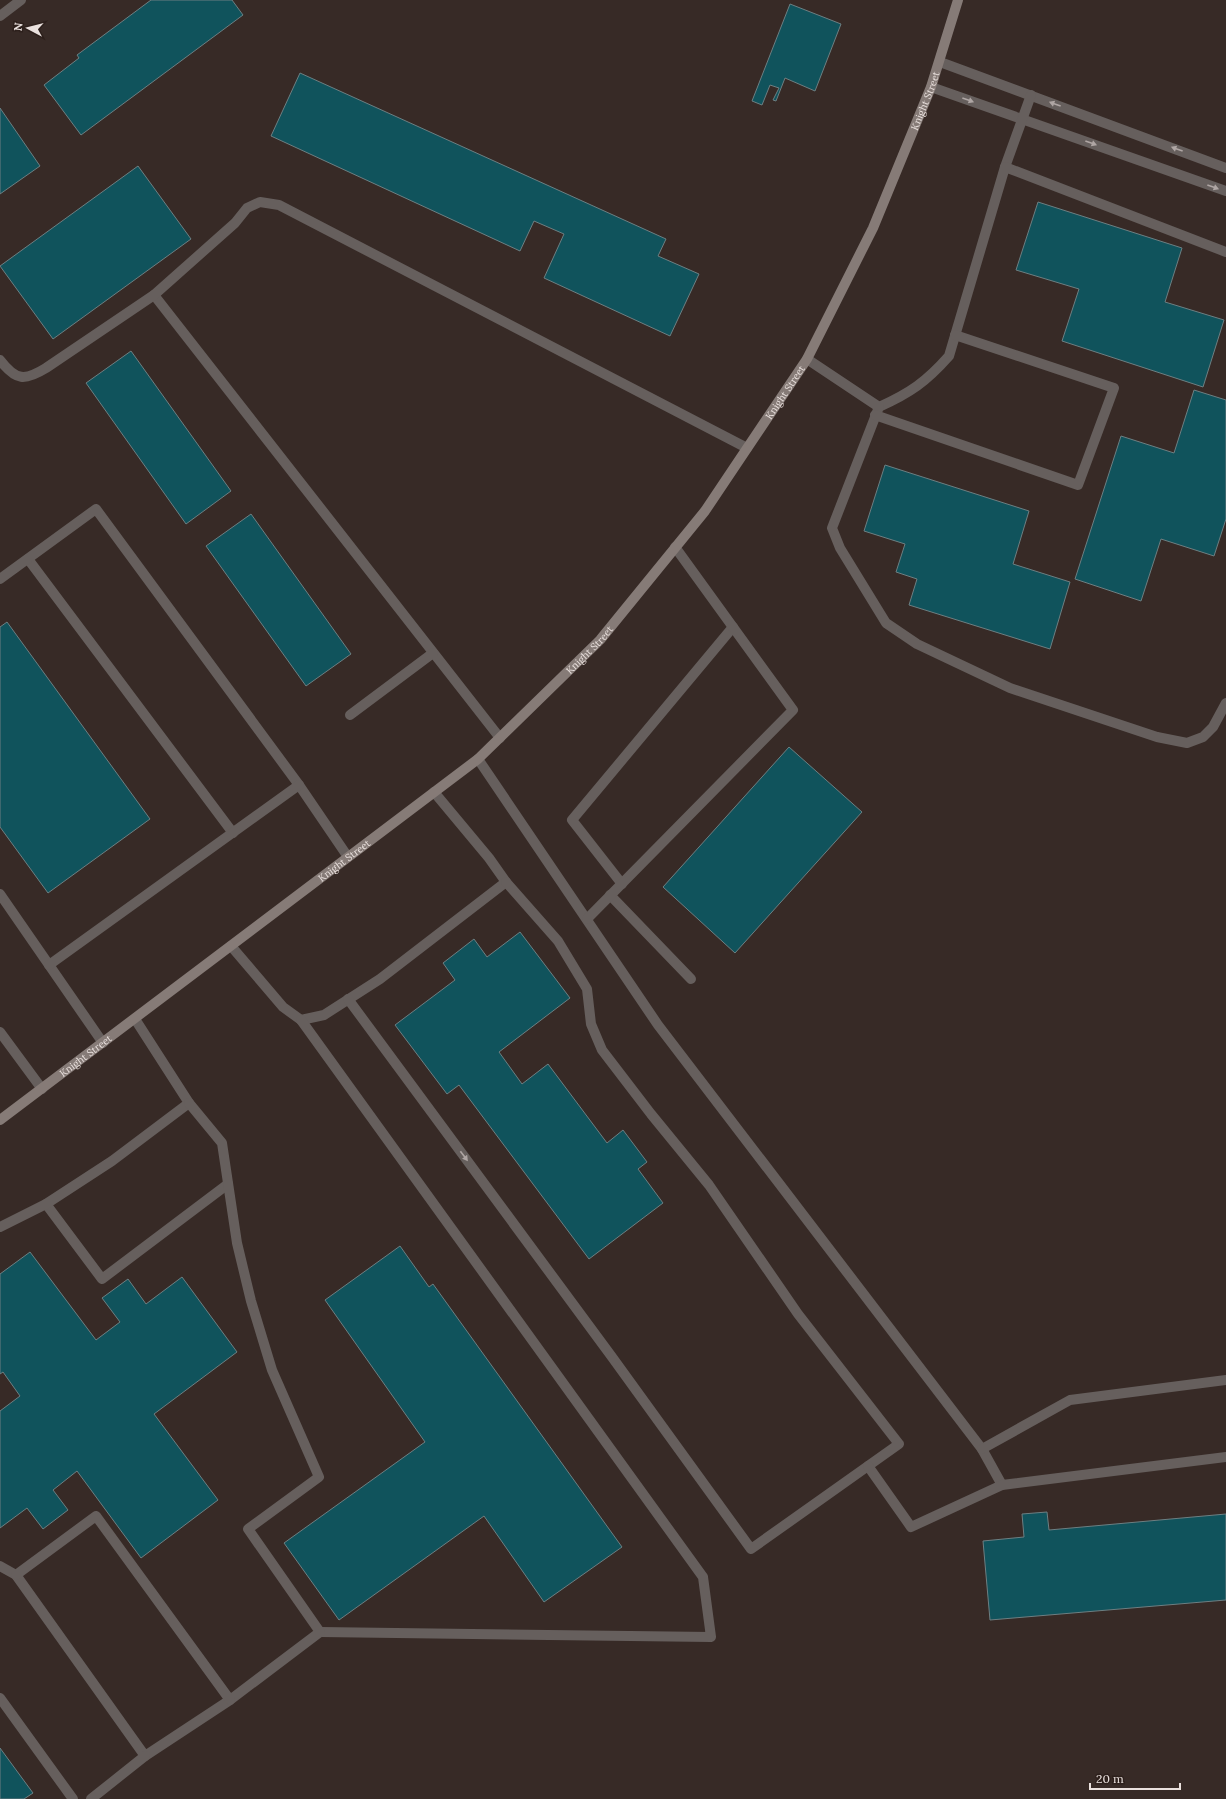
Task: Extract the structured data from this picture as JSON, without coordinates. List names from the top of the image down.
{
  "streets": {
    "street": ["Knight Street"]
  },
  "scale_bar": "20 m",
  "north": "left"
}
